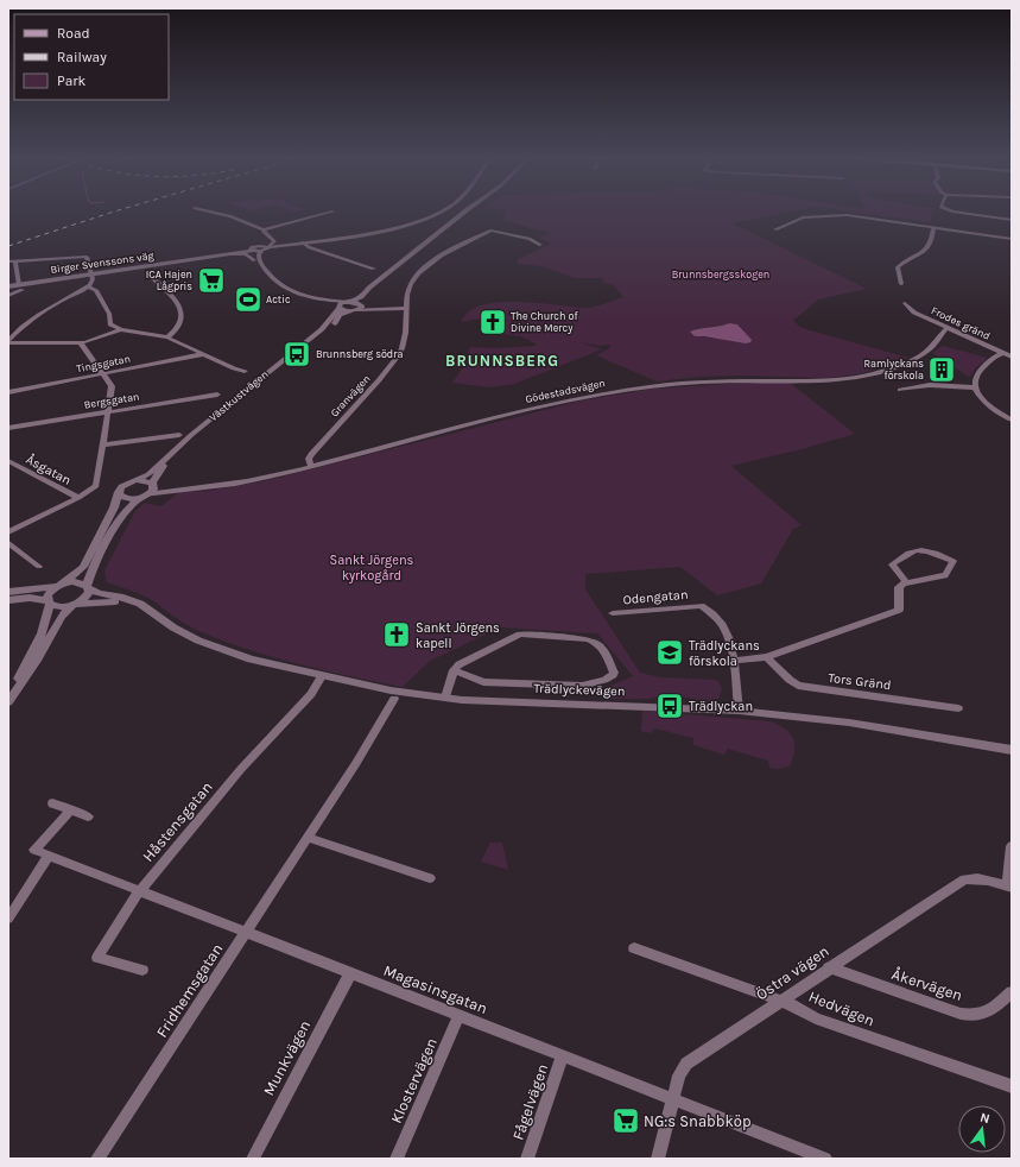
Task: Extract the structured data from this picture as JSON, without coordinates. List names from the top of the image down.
{
  "streets": {
    "street": [
      "Birger Svenssons väg",
      "Frodes gränd",
      "Tingsgatan",
      "Gödestadsvägen",
      "Västkustvägen",
      "Granvägen",
      "Bergsgatan",
      "Åsgatan",
      "Odengatan",
      "Tors Gränd",
      "Trädlyckevägen",
      "Håstensgatan",
      "Östra vägen",
      "Åkervägen",
      "Magasinsgatan",
      "Fridhemsgatan",
      "Hedvägen",
      "Munkvägen",
      "Klostervägen",
      "Fågelvägen"
    ]
  },
  "crossings": [
    ["Frodes gränd", "Gödestadsvägen"],
    ["Gödestadsvägen", "Västkustvägen"],
    ["Gödestadsvägen", "Granvägen"],
    ["Odengatan", "Trädlyckevägen"],
    ["Trädlyckevägen", "Håstensgatan"],
    ["Håstensgatan", "Magasinsgatan"],
    ["Östra vägen", "Åkervägen"],
    ["Östra vägen", "Magasinsgatan"],
    ["Östra vägen", "Hedvägen"],
    ["Magasinsgatan", "Fridhemsgatan"],
    ["Magasinsgatan", "Munkvägen"],
    ["Magasinsgatan", "Klostervägen"],
    ["Magasinsgatan", "Fågelvägen"]
  ],
  "districts": ["BRUNNSBERG"],
  "parks": ["Brunnsbergsskogen", "Sankt Jörgens kyrkogård"],
  "places": {
    "supermarket": ["ICA Hajen Lågpris", "NG:s Snabbköp"],
    "sports": ["Actic"],
    "church": ["The Church of Divine Mercy", "Sankt Jörgens kapell"],
    "bus stop": ["Brunnsberg södra", "Trädlyckan"],
    "building": ["Ramlyckans förskola"],
    "school or university": ["Trädlyckans förskola"]
  },
  "legend": ["Road", "Railway", "Park"],
  "north": "top"
}
